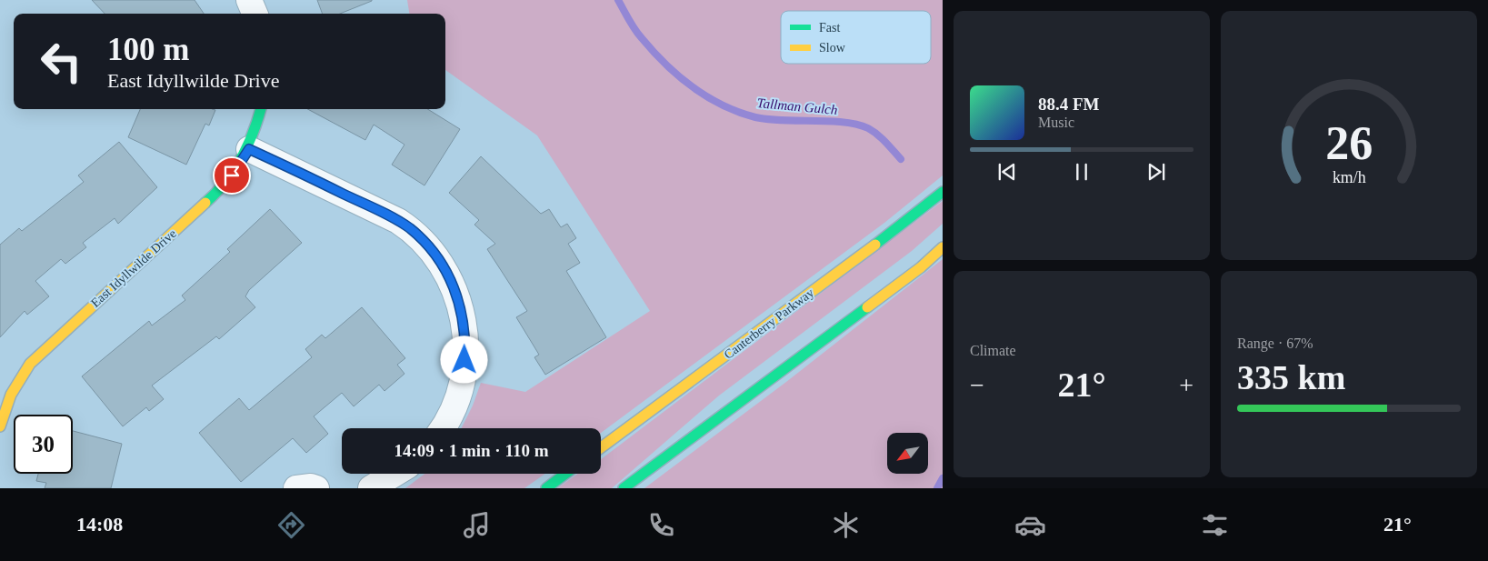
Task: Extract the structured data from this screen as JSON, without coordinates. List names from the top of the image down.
{
  "streets": {
    "street": ["East Idyllwilde Drive", "Canterberry Parkway"]
  },
  "water": ["Tallman Gulch"],
  "legend": ["Fast", "Slow"],
  "north": "bottom left",
  "page": {
    "turn": ["100 m", "East Idyllwilde Drive"],
    "song": ["88.4 FM", "Music"],
    "tile": [
      "Climate",
      ["Range · 67%", "335 km"]
    ],
    "heat": ["−", "21°", "+"],
    "limit": "30",
    "trip": "14:09 · 1 min · 110 m",
    "tabs": ["14:08", "21°"],
    "gauge": ["26", "km/h"]
  }
}
